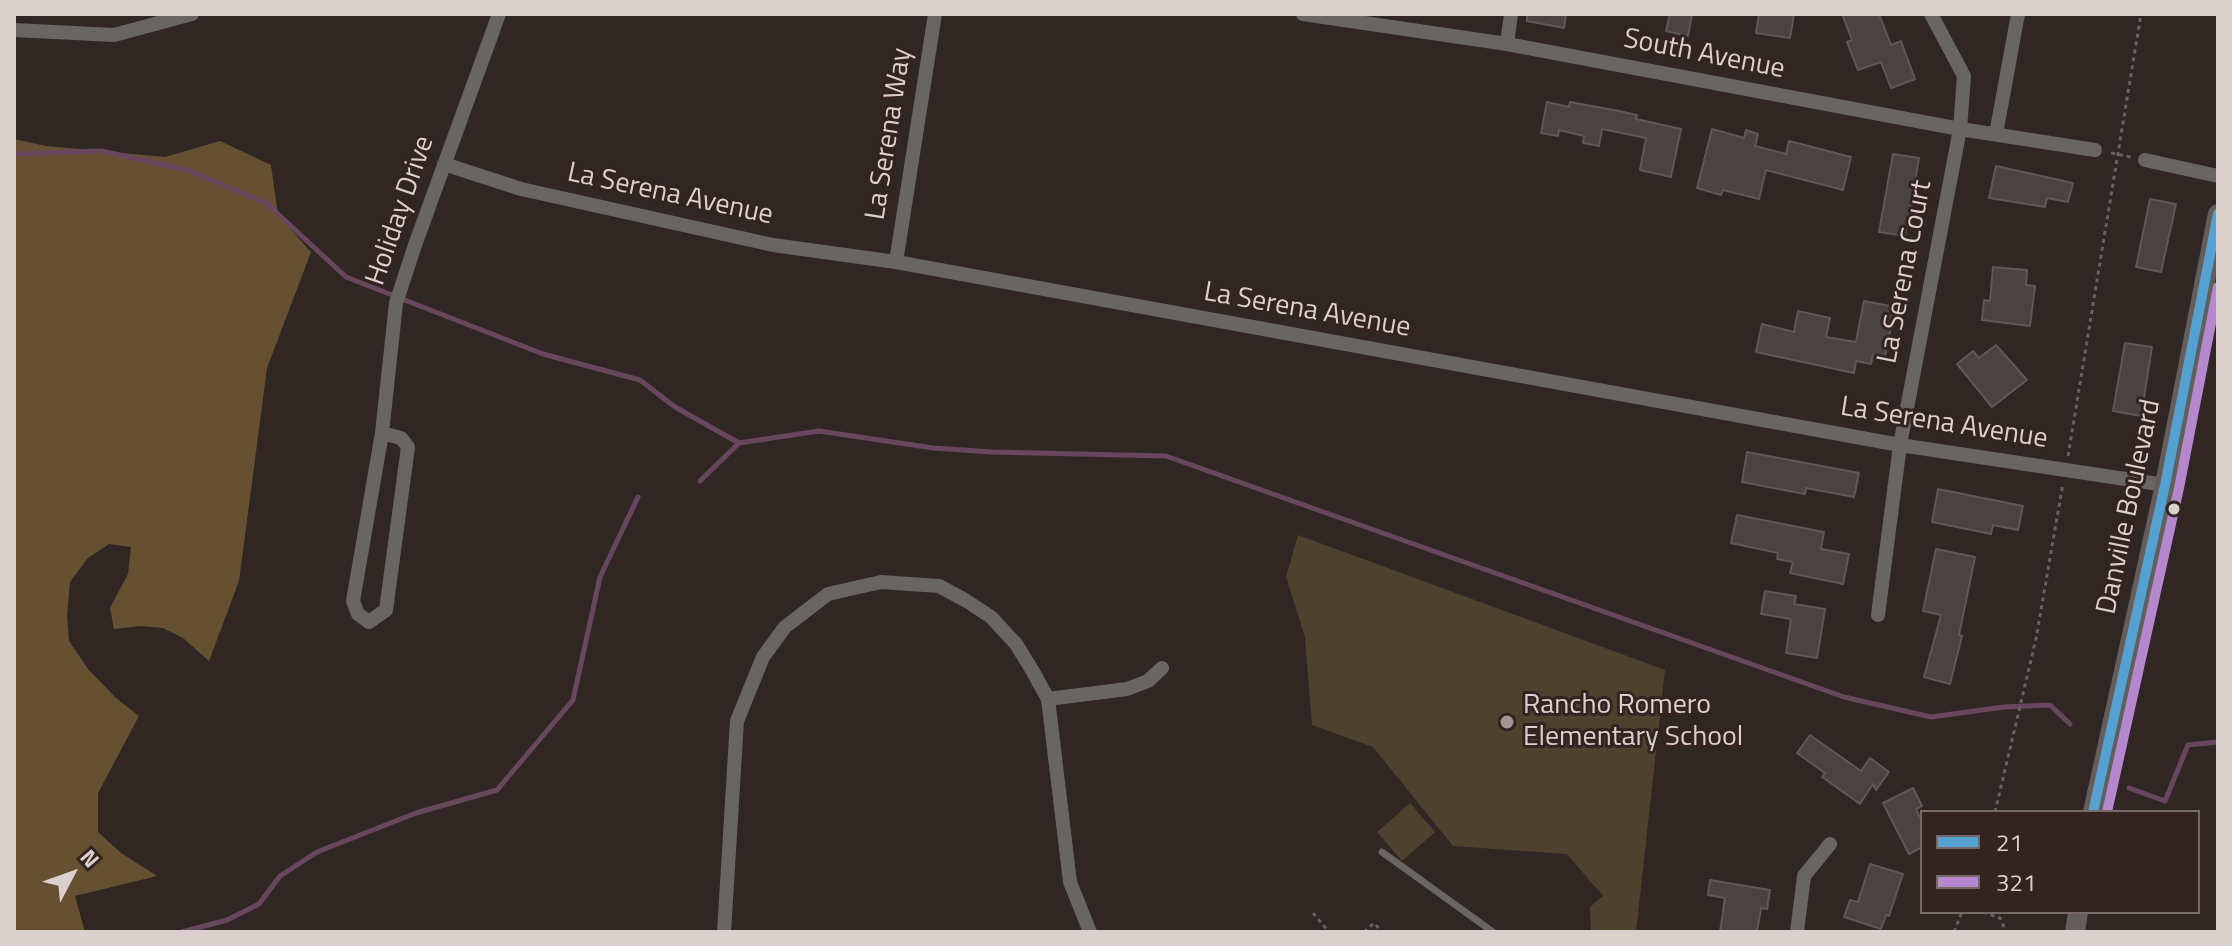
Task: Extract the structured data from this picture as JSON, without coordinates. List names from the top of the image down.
{
  "streets": {
    "main road": ["Danville Boulevard"],
    "street": [
      "South Avenue",
      "La Serena Way",
      "La Serena Avenue",
      "Holiday Drive",
      "La Serena Court"
    ]
  },
  "crossings": [
    ["South Avenue", "La Serena Court"],
    ["La Serena Way", "La Serena Avenue"],
    ["La Serena Avenue", "Holiday Drive"],
    ["La Serena Avenue", "La Serena Court"],
    ["La Serena Avenue", "Danville Boulevard"]
  ],
  "places": ["Rancho Romero Elementary School"],
  "lines": ["transit line 21", "transit line 321"],
  "legend": ["21", "321"],
  "north": "top right"
}
